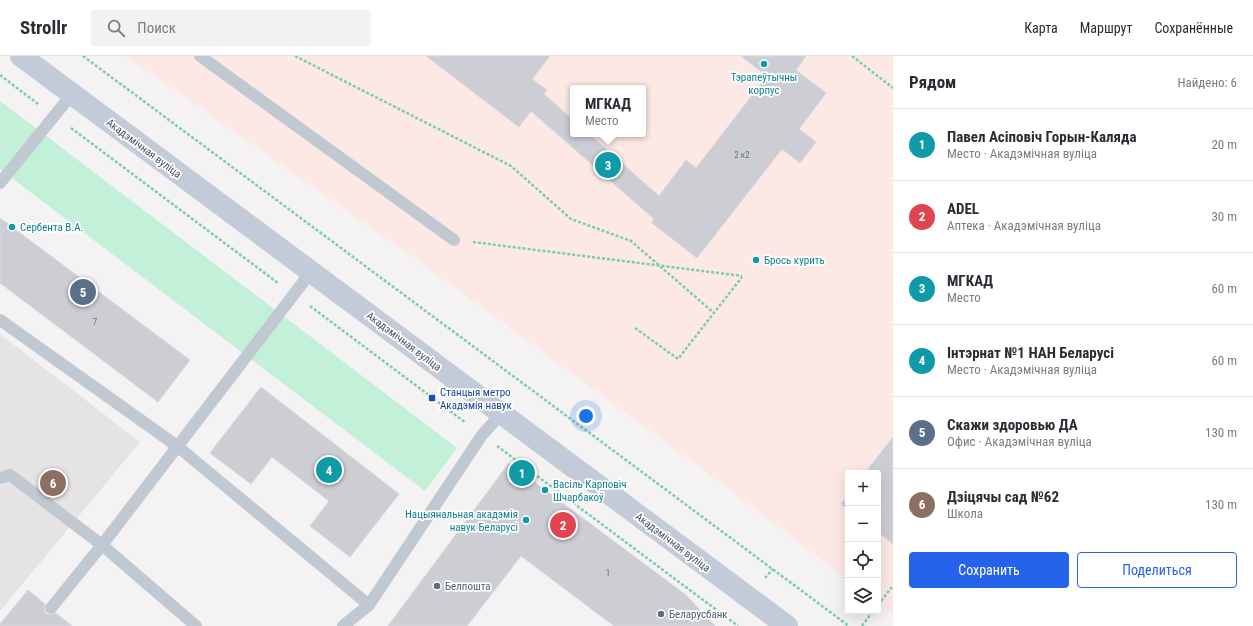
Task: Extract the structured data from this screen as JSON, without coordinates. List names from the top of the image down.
{
  "streets": {
    "street": ["Акадэмічная вуліца"]
  },
  "places": {
    "other": [
      "Тэрапеўтычны корпус",
      "Сербента В.А.",
      "Брось курить",
      "Васіль Карповіч Шчарбакоў",
      "Нацыянальная акадэмія навук Беларусі",
      "Белпошта",
      "Беларусбанк"
    ],
    "transit": ["Станцыя метро Акадэмія навук"]
  },
  "house_numbers": ["2 к2", "7", "1"],
  "page": {
    "header": "Strollr",
    "search": "Поиск",
    "nav": ["Карта", "Маршрут", "Сохранённые"],
    "heading": ["Рядом", "Найдено: 6"],
    "popup": ["МГКАД", "Место"],
    "list": [
      {
        "mark": "1",
        "name": "Павел Асіповіч Горын-Каляда",
        "note": "Место · Акадэмічная вуліца",
        "value": "20 m"
      },
      {
        "mark": "2",
        "name": "ADEL",
        "note": "Аптека · Акадэмічная вуліца",
        "value": "30 m"
      },
      {
        "mark": "3",
        "name": "МГКАД",
        "note": "Место",
        "value": "60 m"
      },
      {
        "mark": "4",
        "name": "Інтэрнат №1 НАН Беларусі",
        "note": "Место · Акадэмічная вуліца",
        "value": "60 m"
      },
      {
        "mark": "5",
        "name": "Скажи здоровью ДА",
        "note": "Офис · Акадэмічная вуліца",
        "value": "130 m"
      },
      {
        "mark": "6",
        "name": "Дзіцячы сад №62",
        "note": "Школа",
        "value": "130 m"
      }
    ],
    "pins": [
      "3",
      "5",
      "4",
      "1",
      "6",
      "2"
    ],
    "map_buttons": ["+", "−"],
    "buttons": ["Сохранить", "Поделиться"]
  }
}
